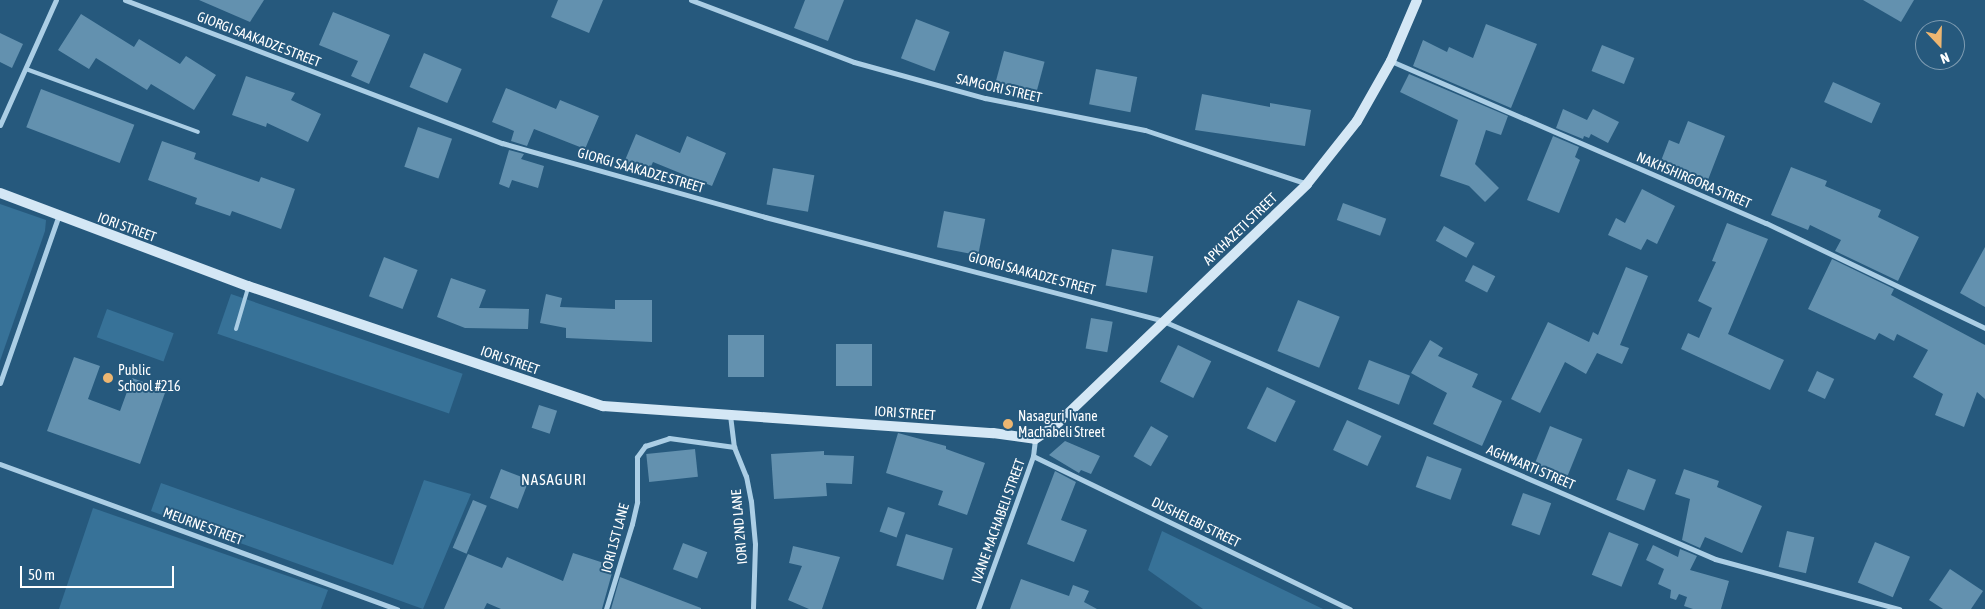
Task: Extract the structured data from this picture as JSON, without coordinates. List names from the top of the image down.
{
  "streets": {
    "street": [
      "GIORGI SAAKADZE STREET",
      "SAMGORI STREET",
      "NAKHSHIRGORA STREET",
      "IORI STREET",
      "APKHAZETI STREET",
      "AGHMARTI STREET",
      "IVANE MACHABELI STREET",
      "DUSHELEBI STREET",
      "MEURNE STREET",
      "IORI 2ND LANE",
      "IORI 1ST LANE"
    ]
  },
  "crossings": [
    ["GIORGI SAAKADZE STREET", "APKHAZETI STREET"],
    ["GIORGI SAAKADZE STREET", "AGHMARTI STREET"],
    ["SAMGORI STREET", "APKHAZETI STREET"],
    ["NAKHSHIRGORA STREET", "APKHAZETI STREET"],
    ["IORI STREET", "APKHAZETI STREET"],
    ["IORI STREET", "IVANE MACHABELI STREET"],
    ["IORI STREET", "IORI 2ND LANE"],
    ["APKHAZETI STREET", "AGHMARTI STREET"],
    ["APKHAZETI STREET", "IVANE MACHABELI STREET"],
    ["IVANE MACHABELI STREET", "DUSHELEBI STREET"],
    ["IORI 2ND LANE", "IORI 1ST LANE"]
  ],
  "districts": ["NASAGURI"],
  "places": ["Public School #216", "Nasaguri, Ivane Machabeli Street"],
  "scale_bar": "50 m",
  "north": "bottom"
}
